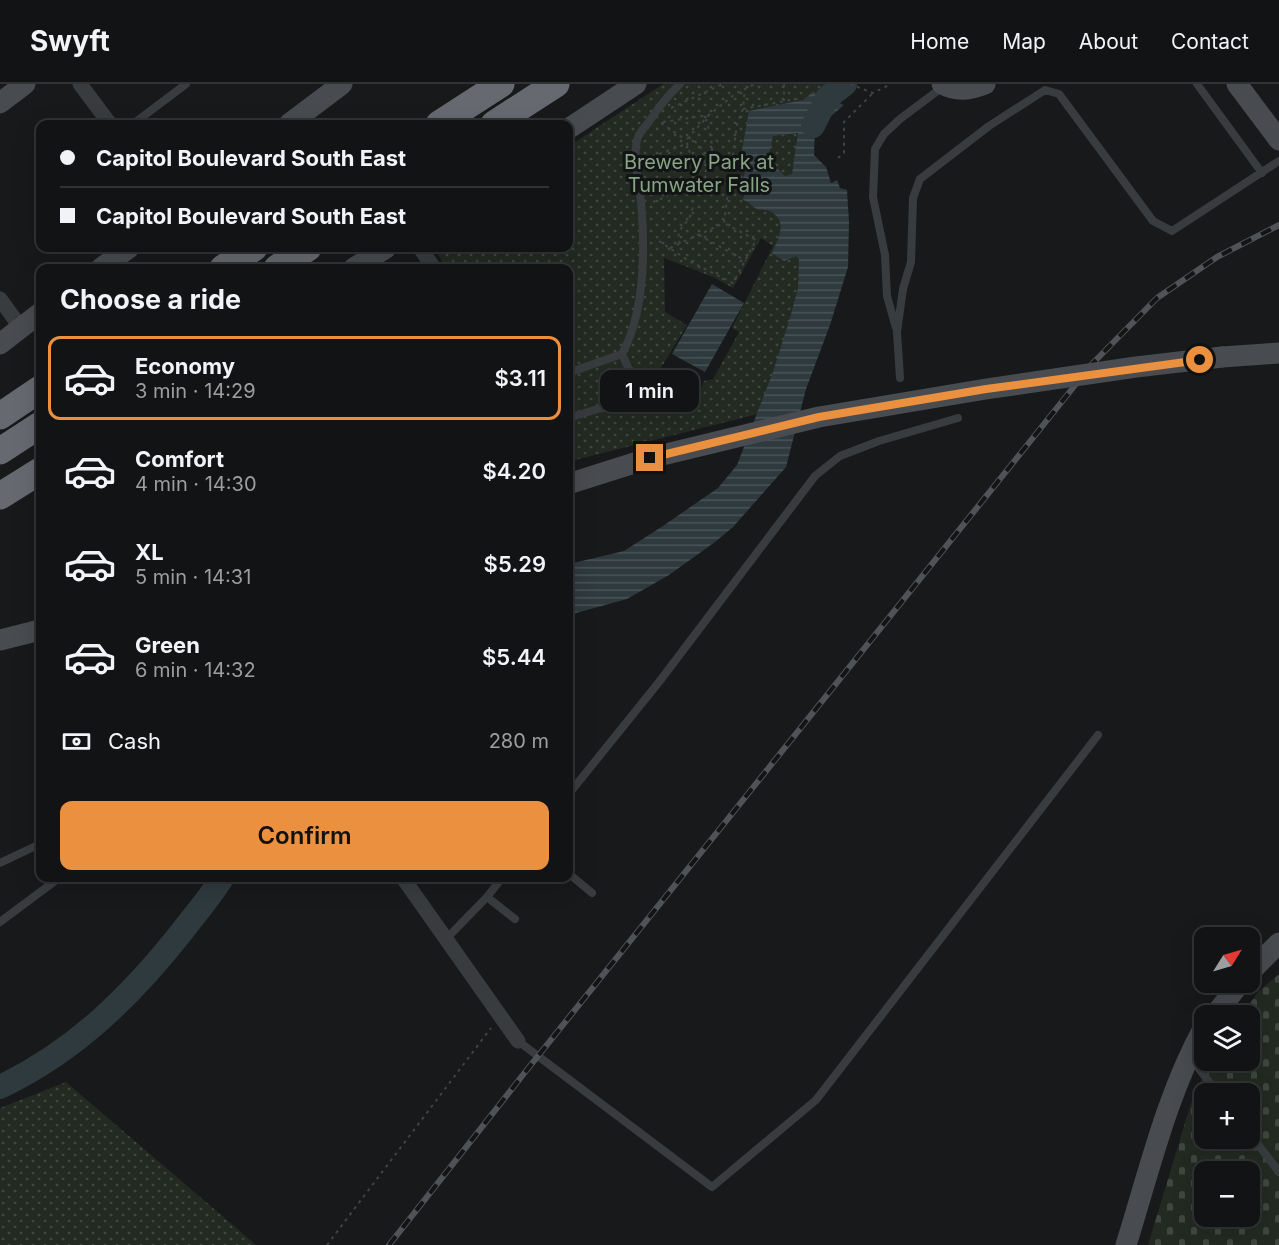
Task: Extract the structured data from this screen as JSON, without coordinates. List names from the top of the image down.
{
  "parks": ["Brewery Park at Tumwater Falls"],
  "north": "top right",
  "page": {
    "header": "Swyft",
    "nav": [
      "Home",
      "Map",
      "About",
      "Contact"
    ],
    "banner": ["Capitol Boulevard South East", "Capitol Boulevard South East"],
    "heading": "Choose a ride",
    "list": [
      {
        "name": "Economy",
        "note": "3 min · 14:29",
        "value": "$3.11"
      },
      {
        "name": "Comfort",
        "note": "4 min · 14:30",
        "value": "$4.20"
      },
      {
        "name": "XL",
        "note": "5 min · 14:31",
        "value": "$5.29"
      },
      {
        "name": "Green",
        "note": "6 min · 14:32",
        "value": "$5.44"
      }
    ],
    "bubble": "1 min",
    "pay": ["Cash", "280 m"],
    "buttons": "Confirm",
    "map_buttons": ["+", "−"]
  }
}
